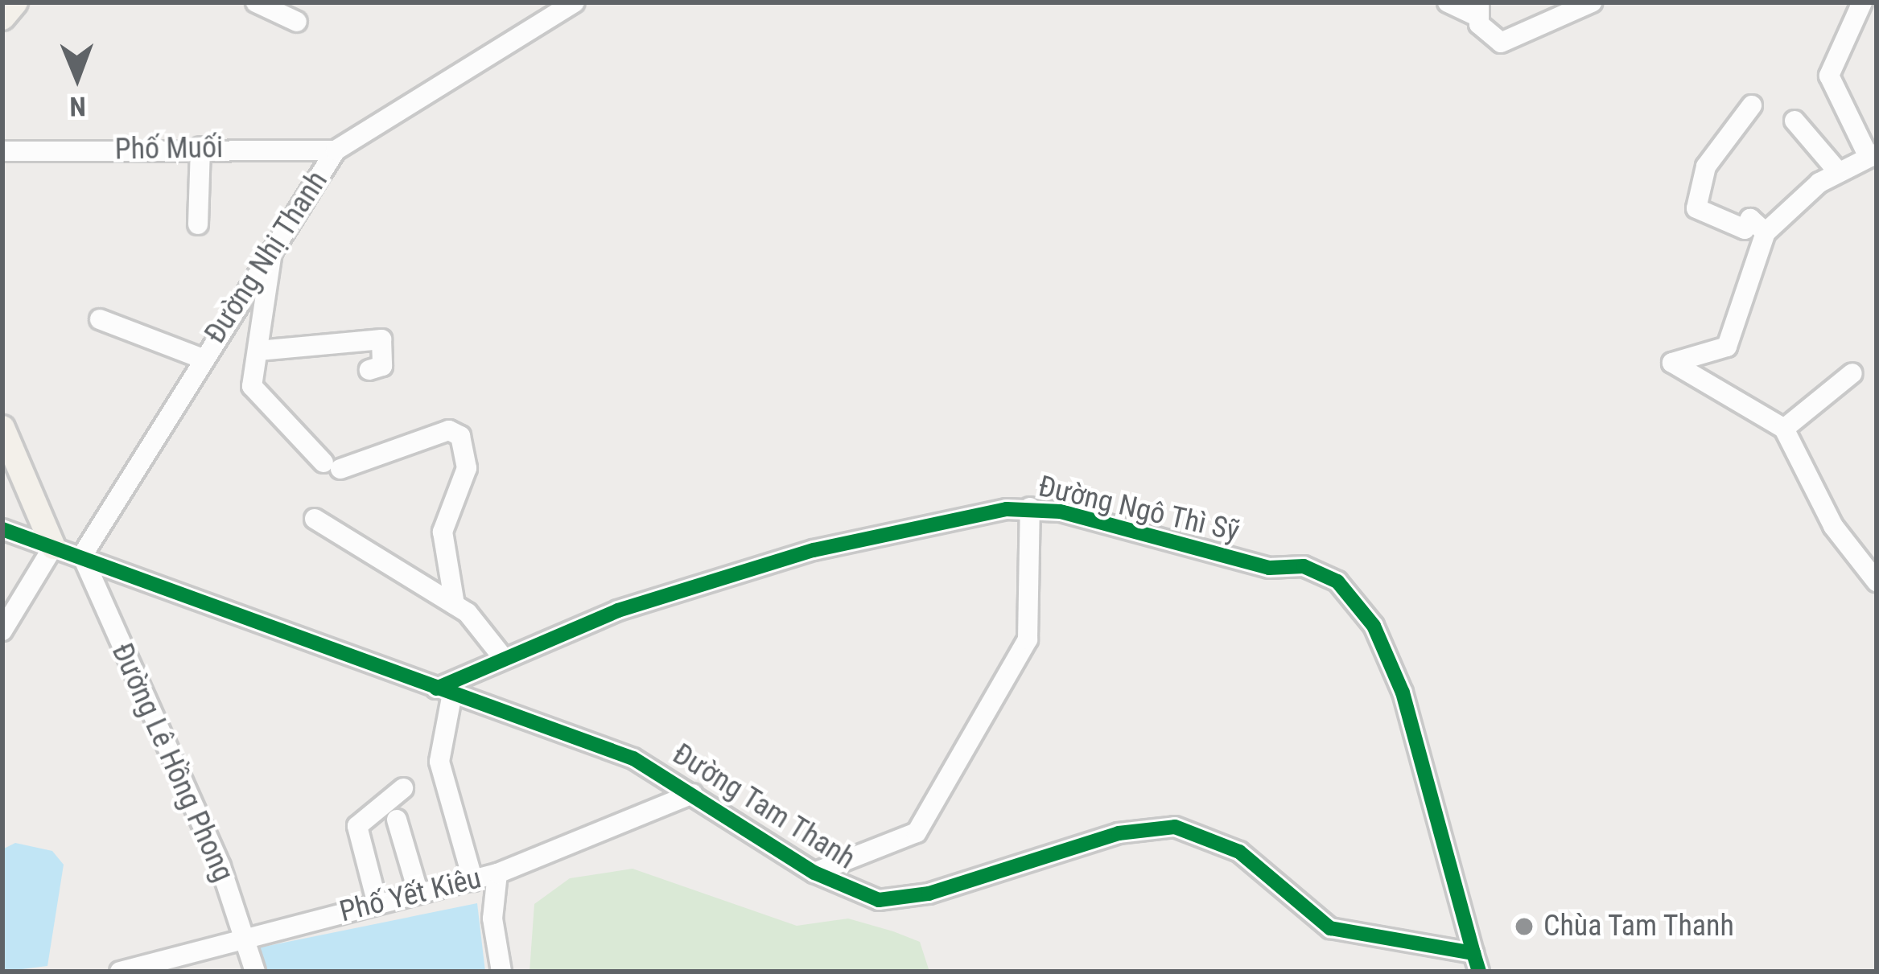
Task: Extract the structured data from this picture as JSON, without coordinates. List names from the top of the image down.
{
  "streets": {
    "street": [
      "Phố Muối",
      "Đường Nhị Thanh",
      "Đường Ngô Thì Sỹ",
      "Đường Lê Hồng Phong",
      "Đường Tam Thanh",
      "Phố Yết Kiêu"
    ]
  },
  "crossings": [
    ["Phố Muối", "Đường Nhị Thanh"],
    ["Đường Nhị Thanh", "Đường Lê Hồng Phong"],
    ["Đường Nhị Thanh", "Đường Tam Thanh"],
    ["Đường Ngô Thì Sỹ", "Đường Tam Thanh"],
    ["Đường Lê Hồng Phong", "Đường Tam Thanh"],
    ["Đường Lê Hồng Phong", "Phố Yết Kiêu"],
    ["Đường Tam Thanh", "Phố Yết Kiêu"]
  ],
  "places": ["Chùa Tam Thanh"],
  "north": "bottom"
}
